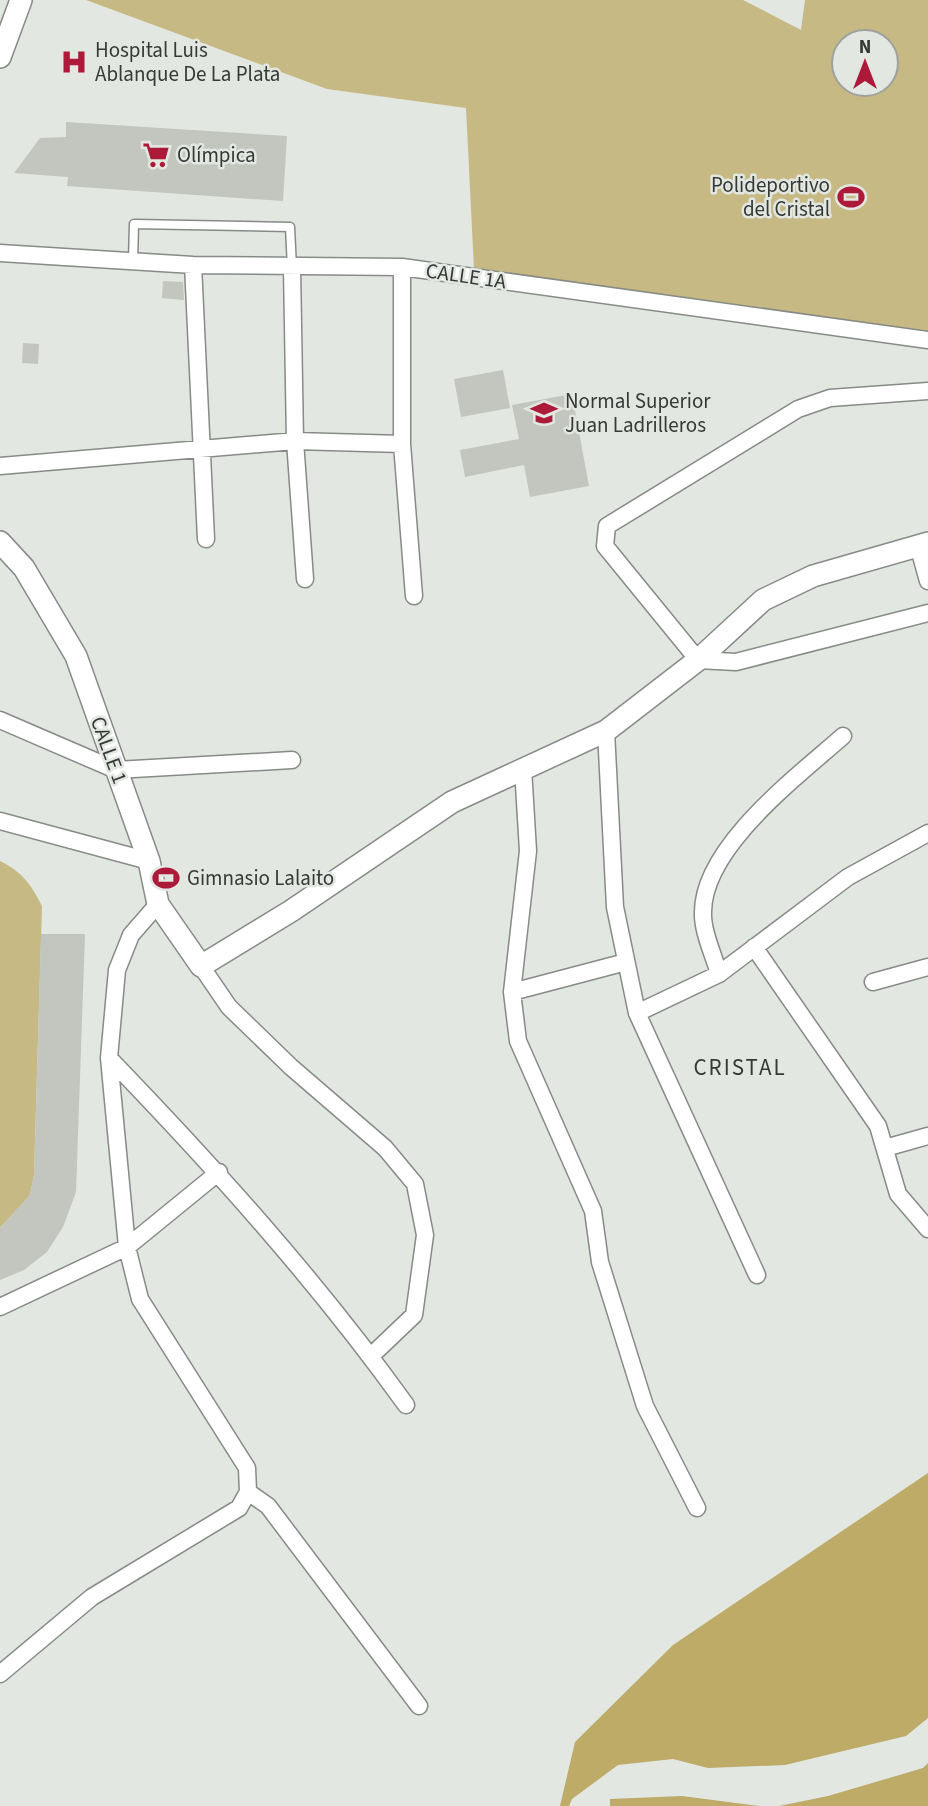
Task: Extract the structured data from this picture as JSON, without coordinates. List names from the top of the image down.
{
  "streets": {
    "main road": ["CALLE 1"],
    "street": ["CALLE 1A"]
  },
  "districts": ["CRISTAL"],
  "places": {
    "hospital": ["Hospital Luis Ablanque De La Plata"],
    "supermarket": ["Olímpica"],
    "sports": ["Polideportivo del Cristal", "Gimnasio Lalaito"],
    "school or university": ["Normal Superior Juan Ladrilleros"]
  },
  "north": "top"
}
